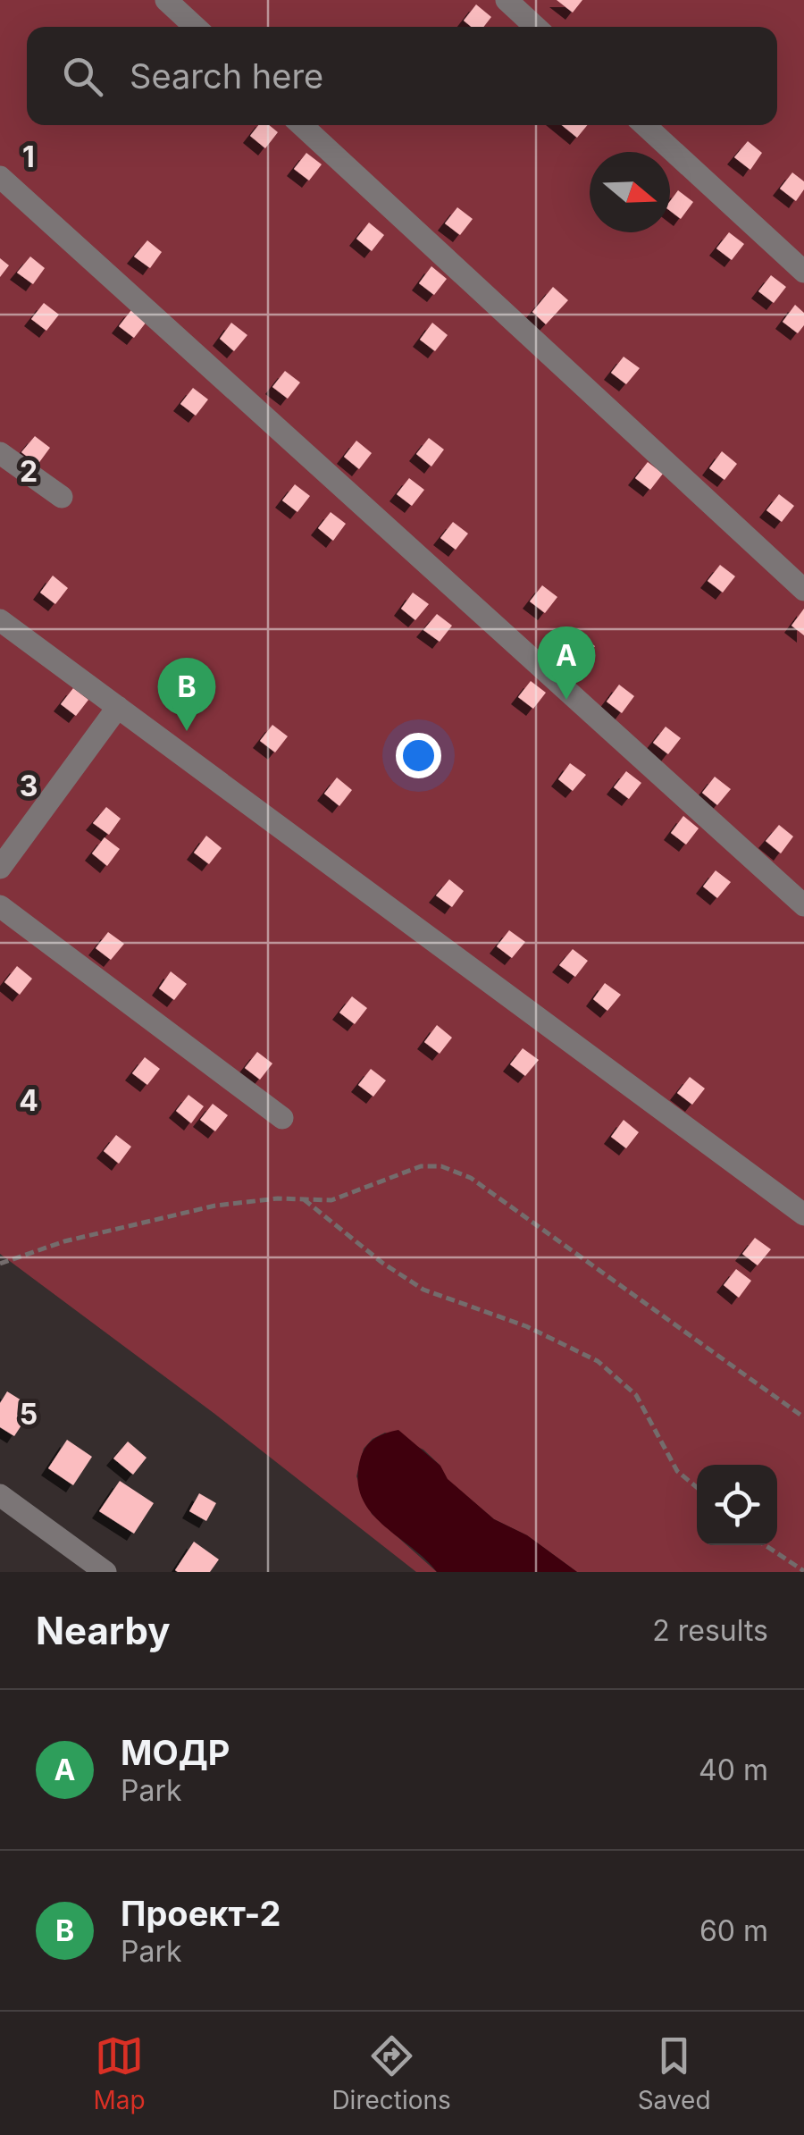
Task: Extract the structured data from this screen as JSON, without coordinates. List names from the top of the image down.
{
  "north": "right",
  "page": {
    "search": "Search here",
    "pins": ["A", "B"],
    "heading": ["Nearby", "2 results"],
    "list": [
      {
        "mark": "A",
        "name": "МОДР",
        "note": "Park",
        "value": "40 m"
      },
      {
        "mark": "B",
        "name": "Проект-2",
        "note": "Park",
        "value": "60 m"
      }
    ],
    "nav": ["Map", "Directions", "Saved"]
  },
  "grid": {
    "rows": [
      "1",
      "2",
      "3",
      "4",
      "5"
    ]
  }
}
